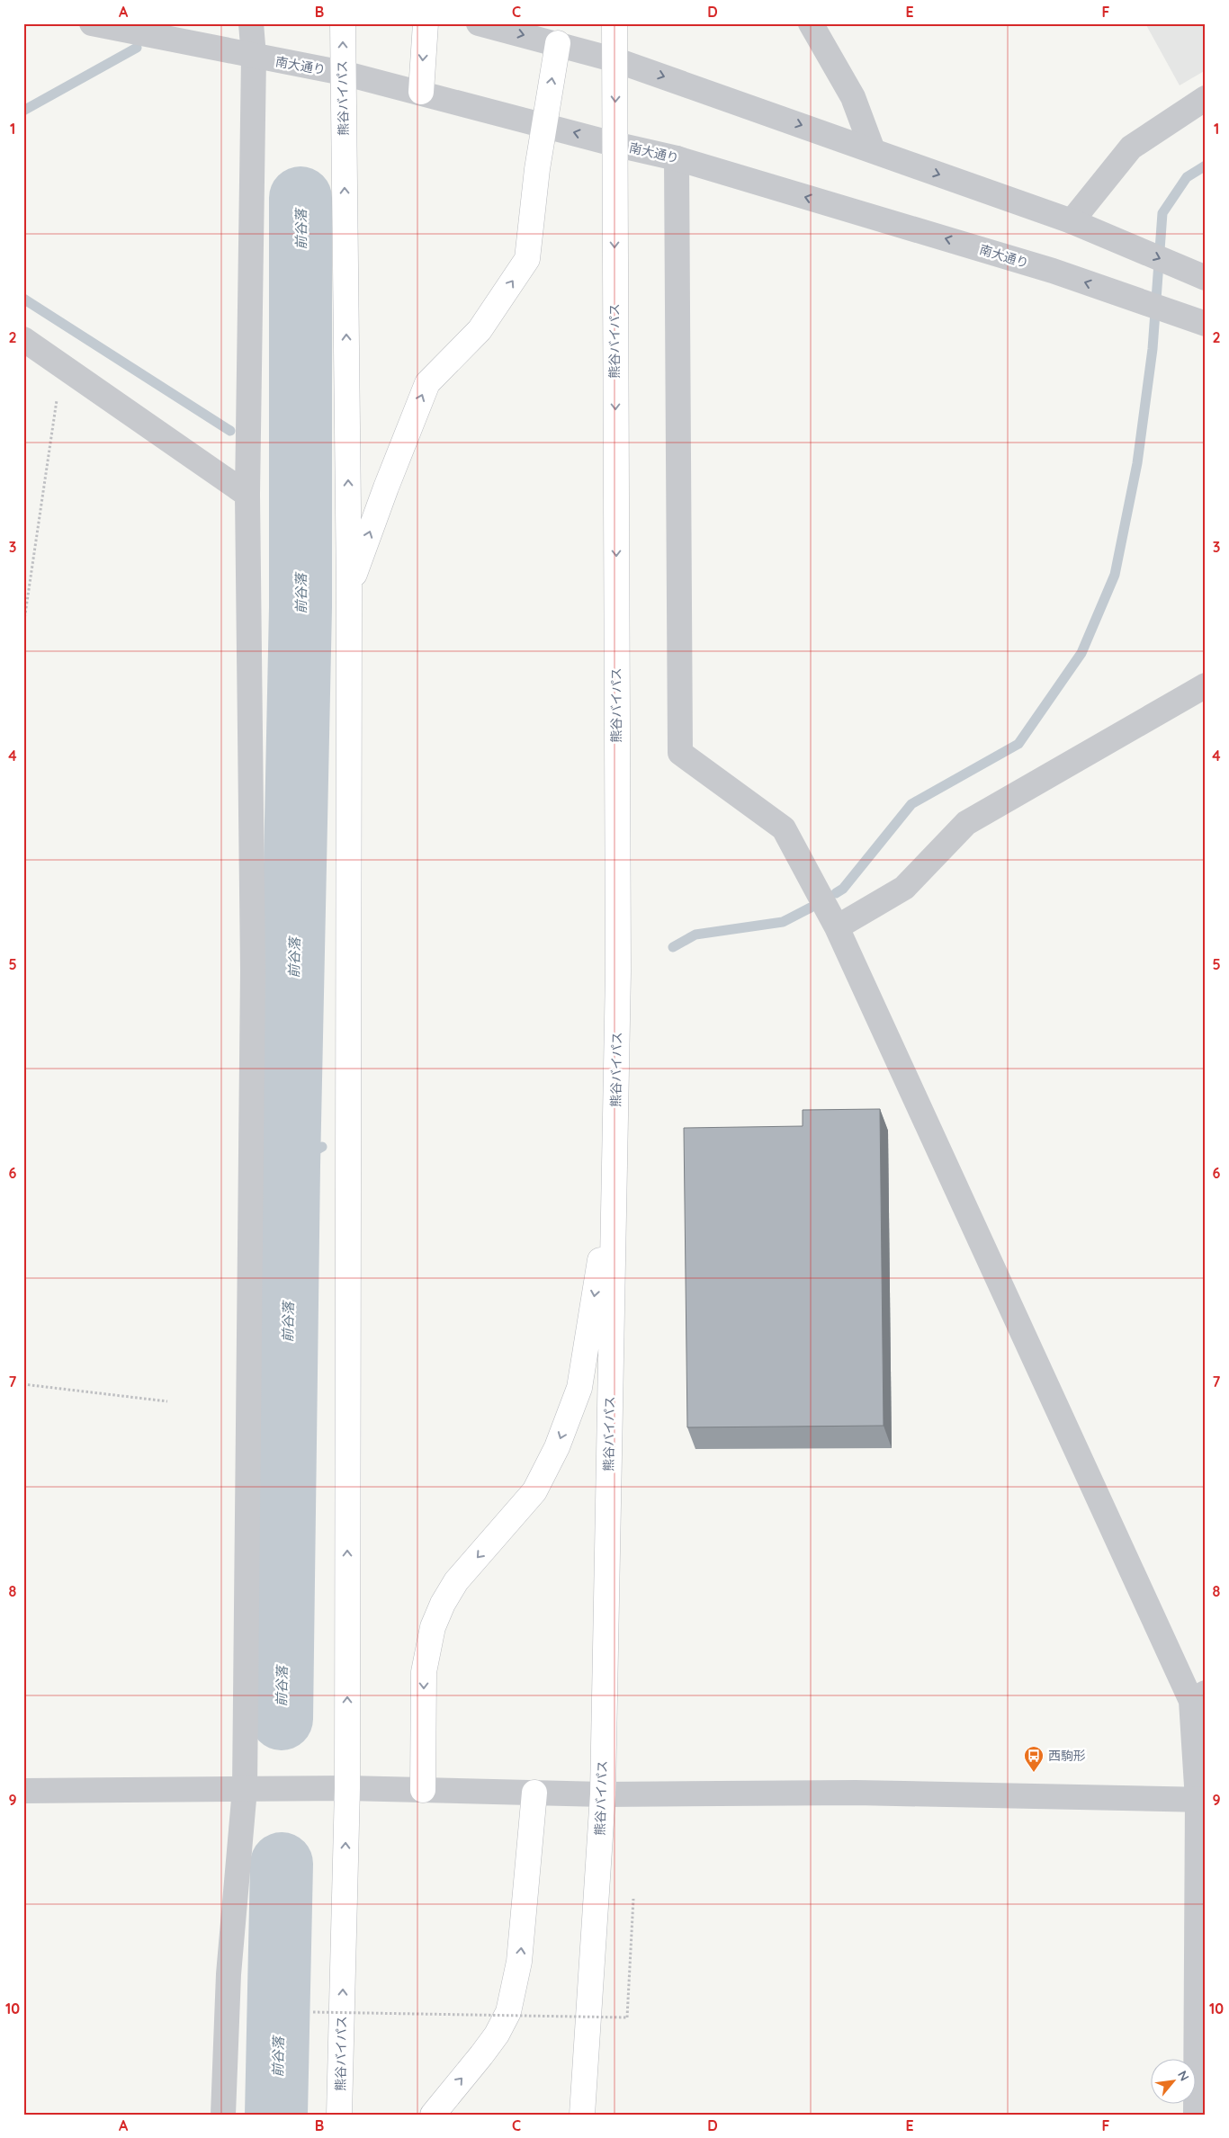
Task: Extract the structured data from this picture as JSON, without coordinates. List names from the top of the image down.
{
  "streets": {
    "highway": ["熊谷バイパス"],
    "street": ["南大通り"]
  },
  "crossings": [
    ["南大通り", "熊谷バイパス"]
  ],
  "water": ["前谷落"],
  "places": {
    "bus stop": ["西駒形"]
  },
  "north": "top right",
  "grid": {
    "columns": [
      "A",
      "B",
      "C",
      "D",
      "E",
      "F"
    ],
    "rows": [
      "1",
      "2",
      "3",
      "4",
      "5",
      "6",
      "7",
      "8",
      "9",
      "10"
    ]
  }
}
